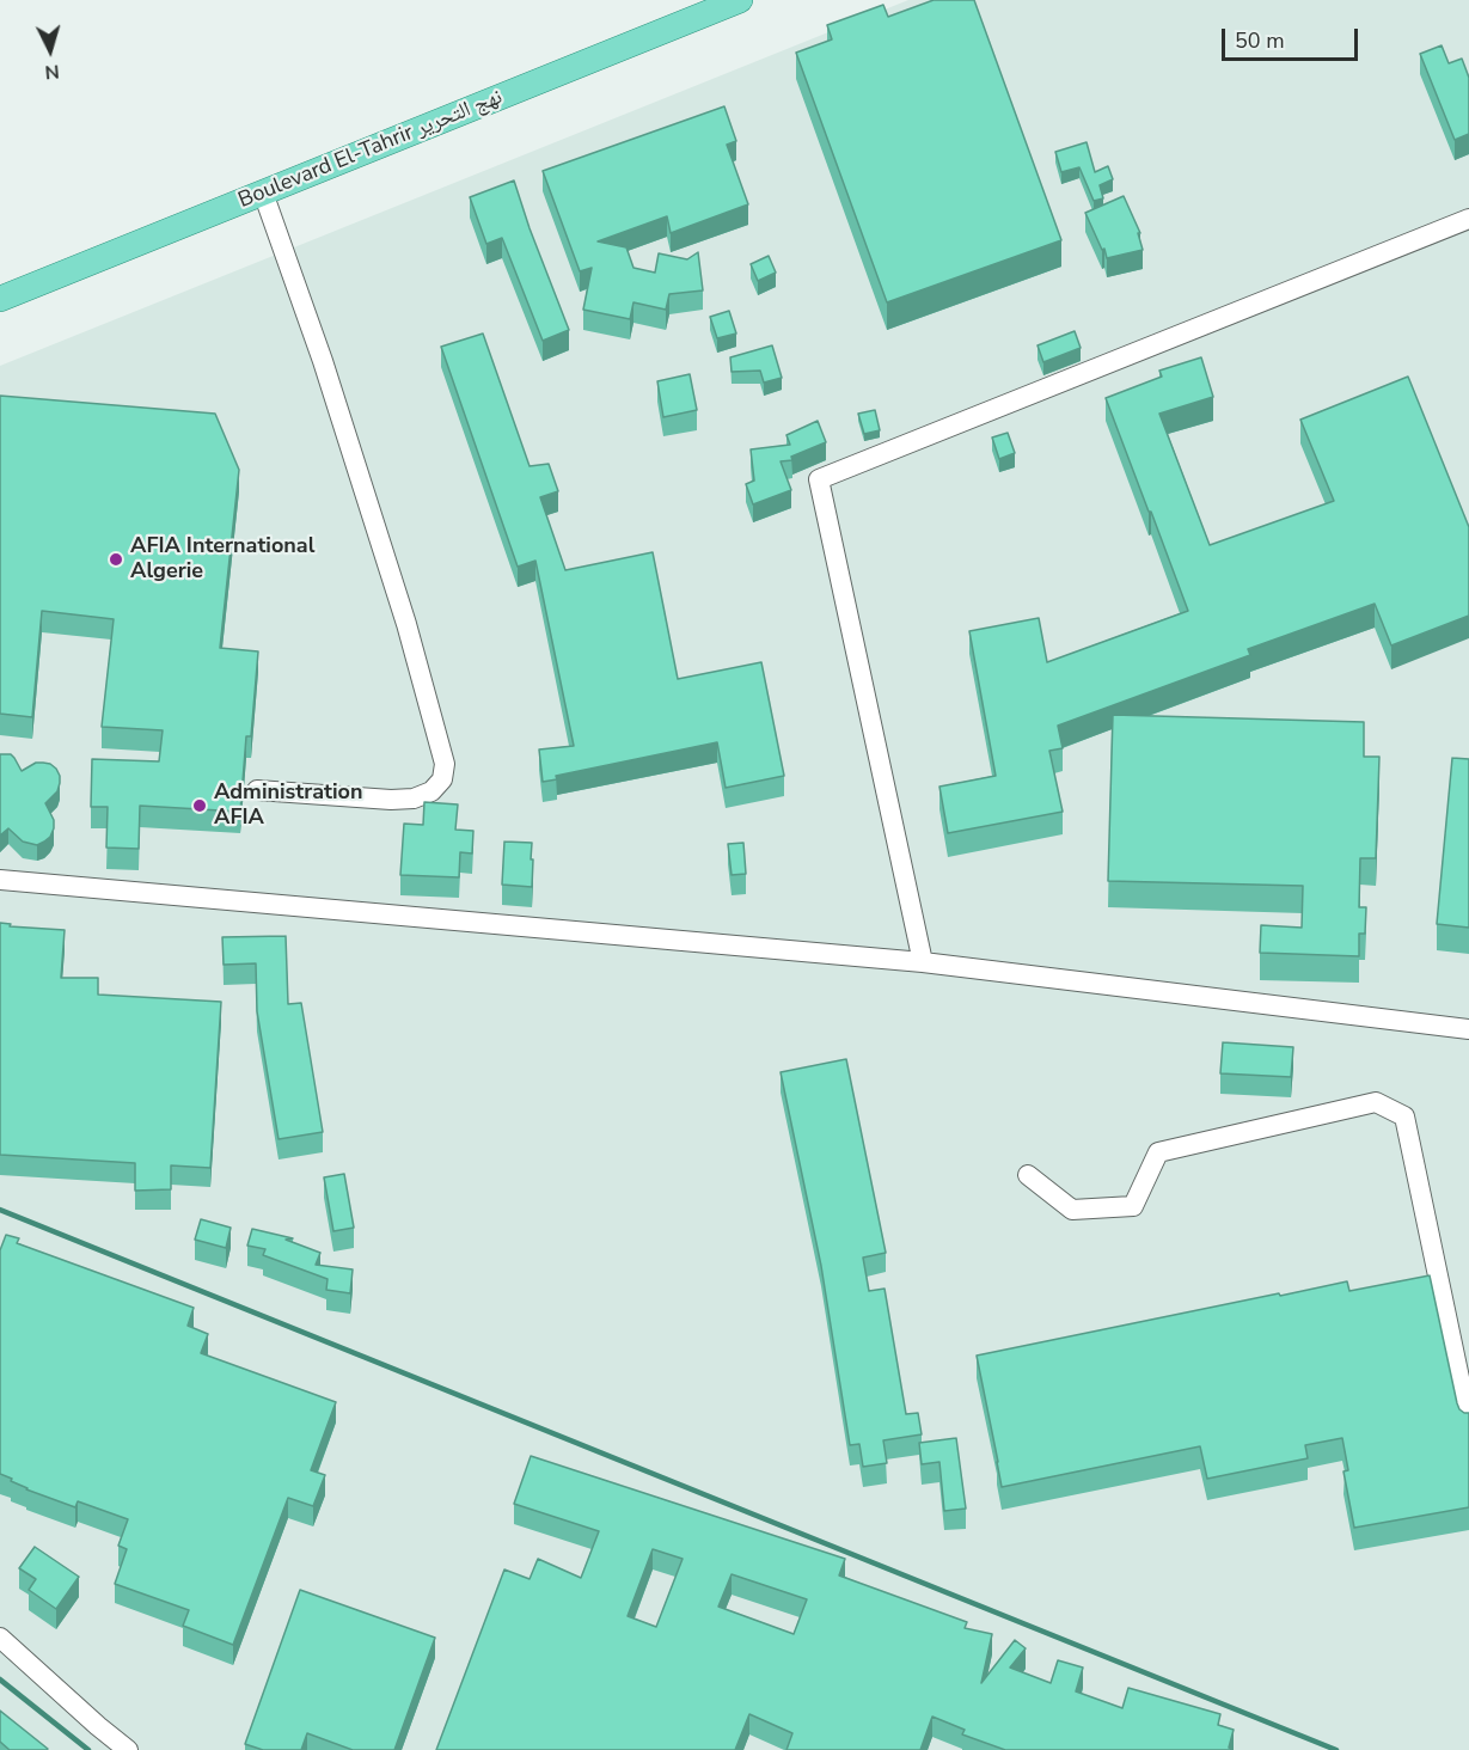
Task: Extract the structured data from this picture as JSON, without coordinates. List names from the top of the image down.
{
  "streets": {
    "main road": ["Boulevard El-Tahrir نهج التحرير"]
  },
  "places": ["AFIA International Algerie", "Administration AFIA"],
  "scale_bar": "50 m",
  "north": "bottom"
}
